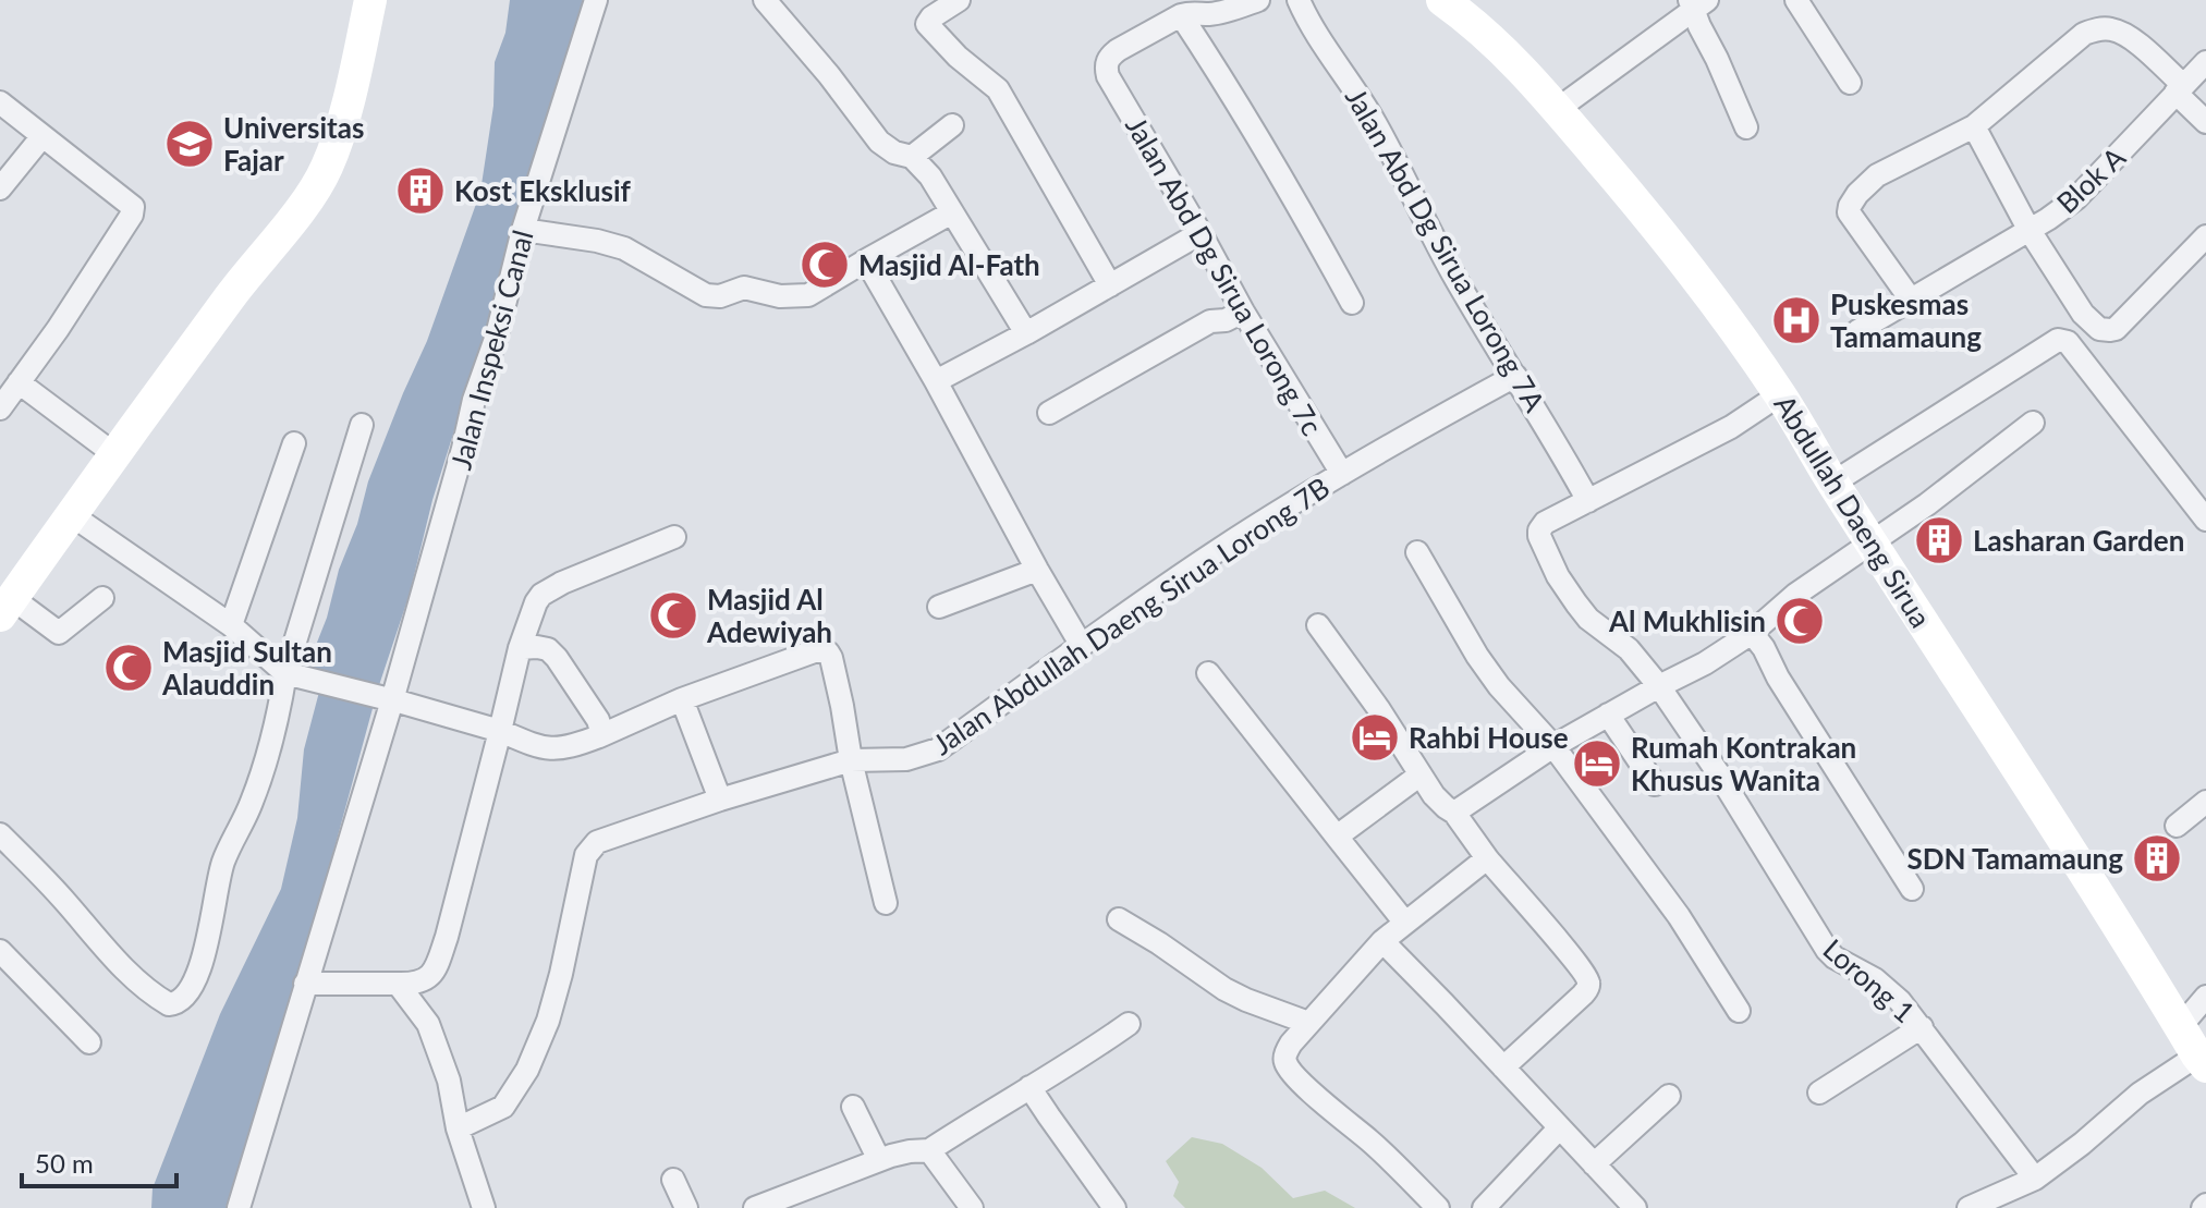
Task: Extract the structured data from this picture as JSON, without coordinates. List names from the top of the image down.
{
  "streets": {
    "main road": ["Abdullah Daeng Sirua"],
    "street": [
      "Blok A",
      "Jalan Abd Dg Sirua Lorong 7A",
      "Jalan Abd Dg Sirua Lorong 7c",
      "Jalan Inspeksi Canal",
      "Jalan Abdullah Daeng Sirua Lorong 7B",
      "Lorong 1"
    ]
  },
  "crossings": [
    ["Jalan Abd Dg Sirua Lorong 7A", "Jalan Abdullah Daeng Sirua Lorong 7B"],
    ["Jalan Abd Dg Sirua Lorong 7A", "Lorong 1"],
    ["Jalan Abd Dg Sirua Lorong 7c", "Jalan Abdullah Daeng Sirua Lorong 7B"]
  ],
  "places": {
    "school or university": ["Universitas Fajar"],
    "building": ["Kost Eksklusif", "Lasharan Garden", "SDN Tamamaung"],
    "mosque": [
      "Masjid Al-Fath",
      "Masjid Al Adewiyah",
      "Al Mukhlisin",
      "Masjid Sultan Alauddin"
    ],
    "hospital": ["Puskesmas Tamamaung"],
    "hotel": ["Rahbi House", "Rumah Kontrakan Khusus Wanita"]
  },
  "scale_bar": "50 m"
}
